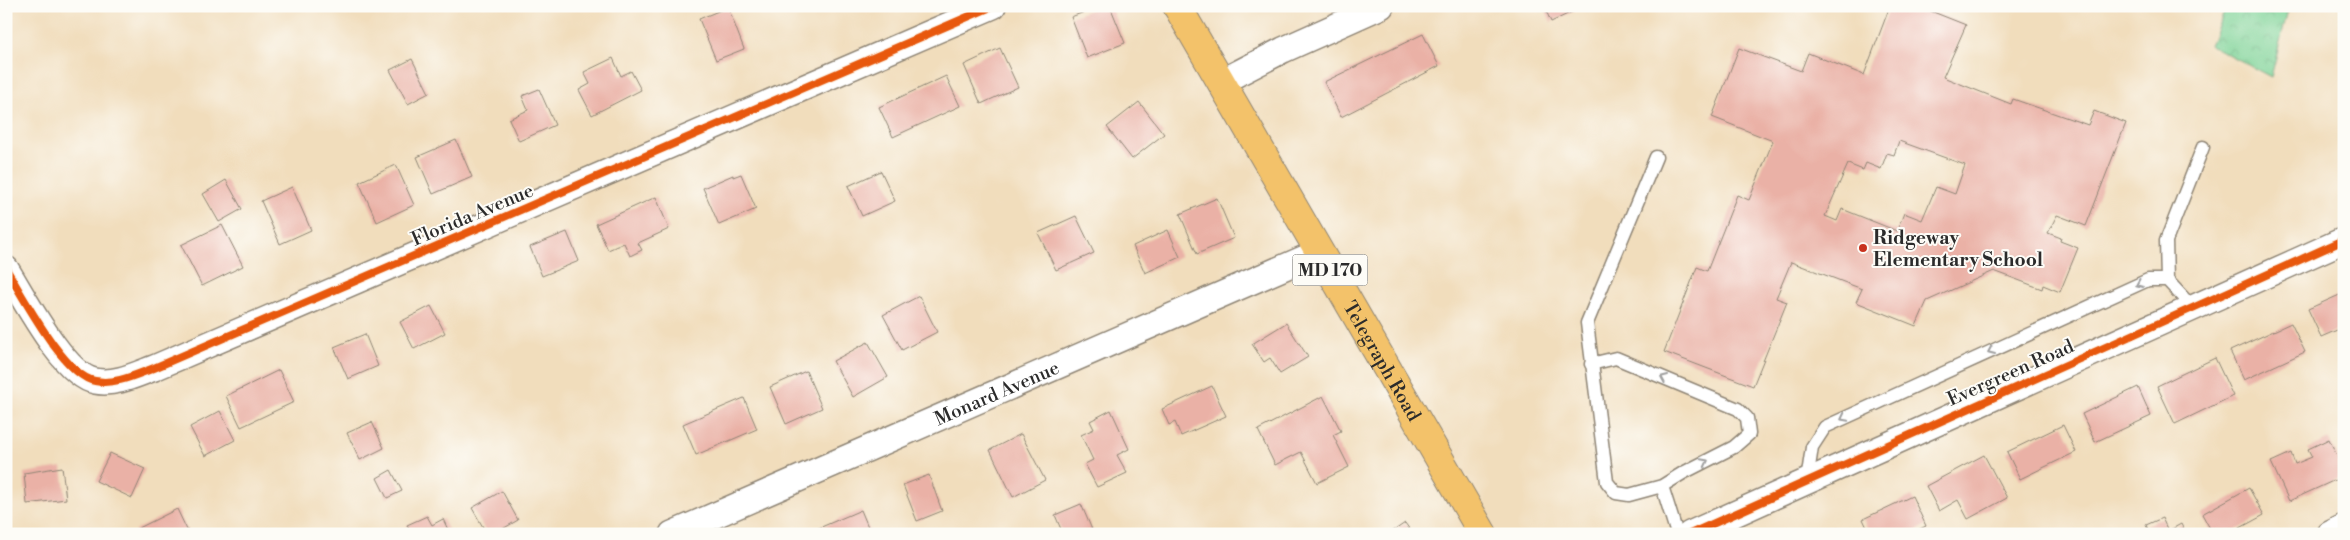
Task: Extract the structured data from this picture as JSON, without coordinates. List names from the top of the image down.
{
  "streets": {
    "main road": ["MD 170", "Telegraph Road"],
    "street": ["Florida Avenue", "Evergreen Road", "Monard Avenue"]
  },
  "crossings": [
    ["Telegraph Road", "Monard Avenue"]
  ],
  "places": ["Ridgeway Elementary School"]
}
